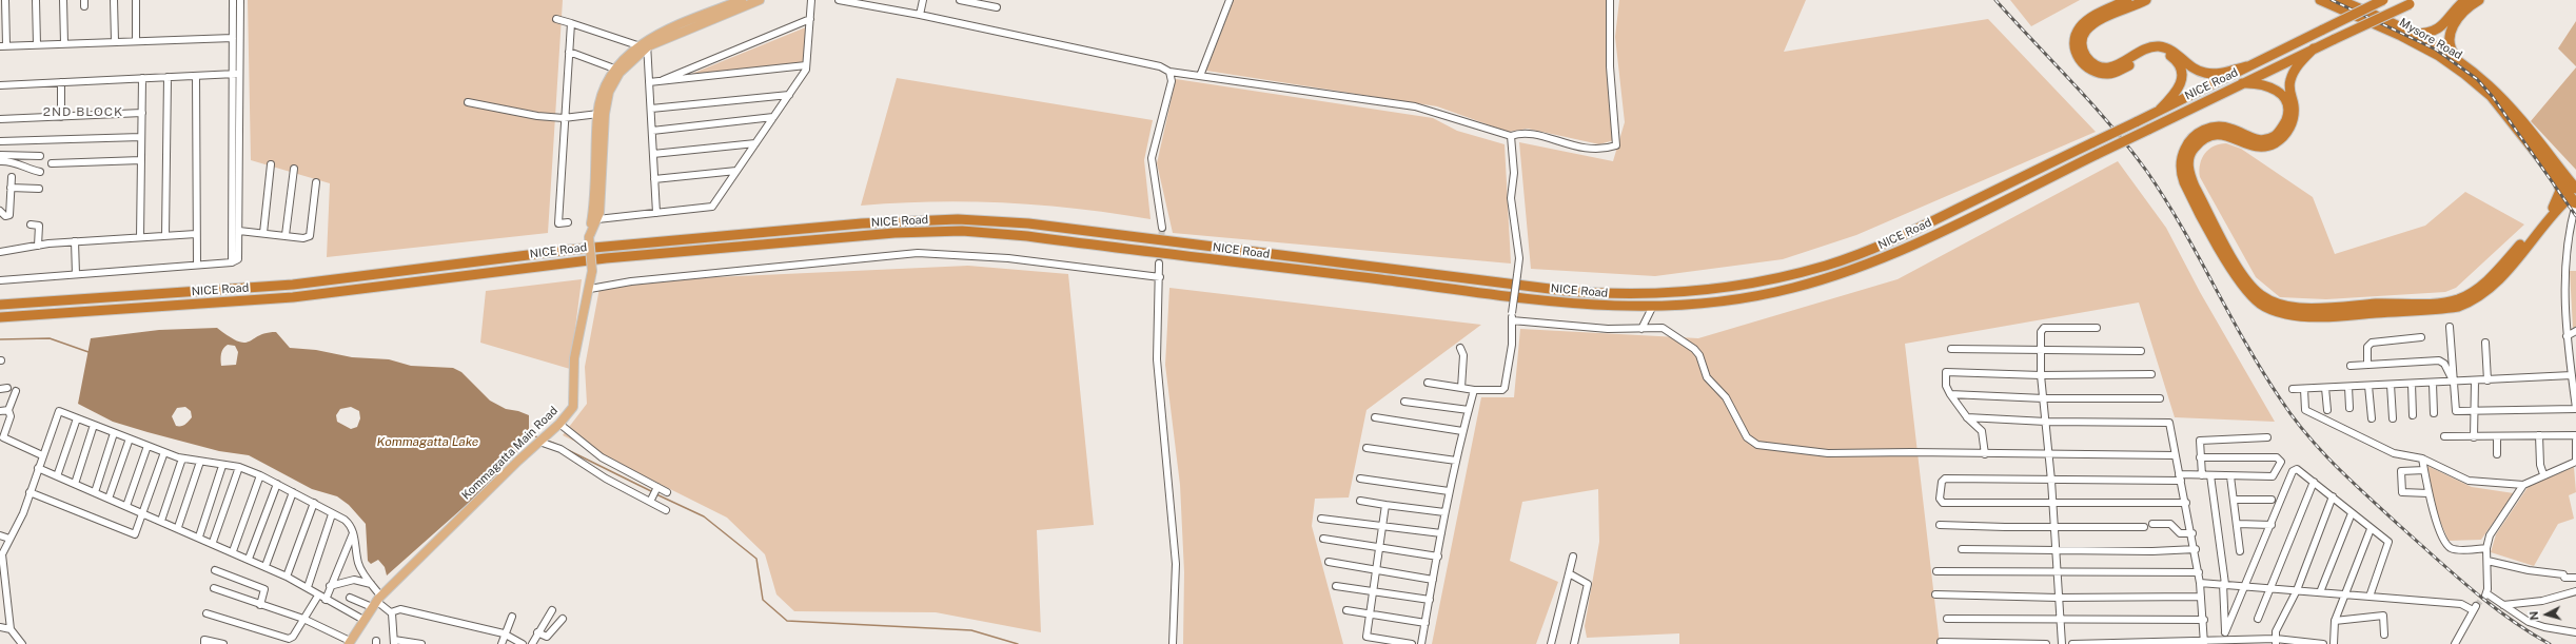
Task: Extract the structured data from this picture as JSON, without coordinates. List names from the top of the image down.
{
  "streets": {
    "highway": ["Mysore Road", "NICE Road"],
    "main road": ["Kommagatta Main Road"]
  },
  "districts": ["2ND BLOCK"],
  "water": ["Kommagatta Lake"],
  "north": "left"
}
